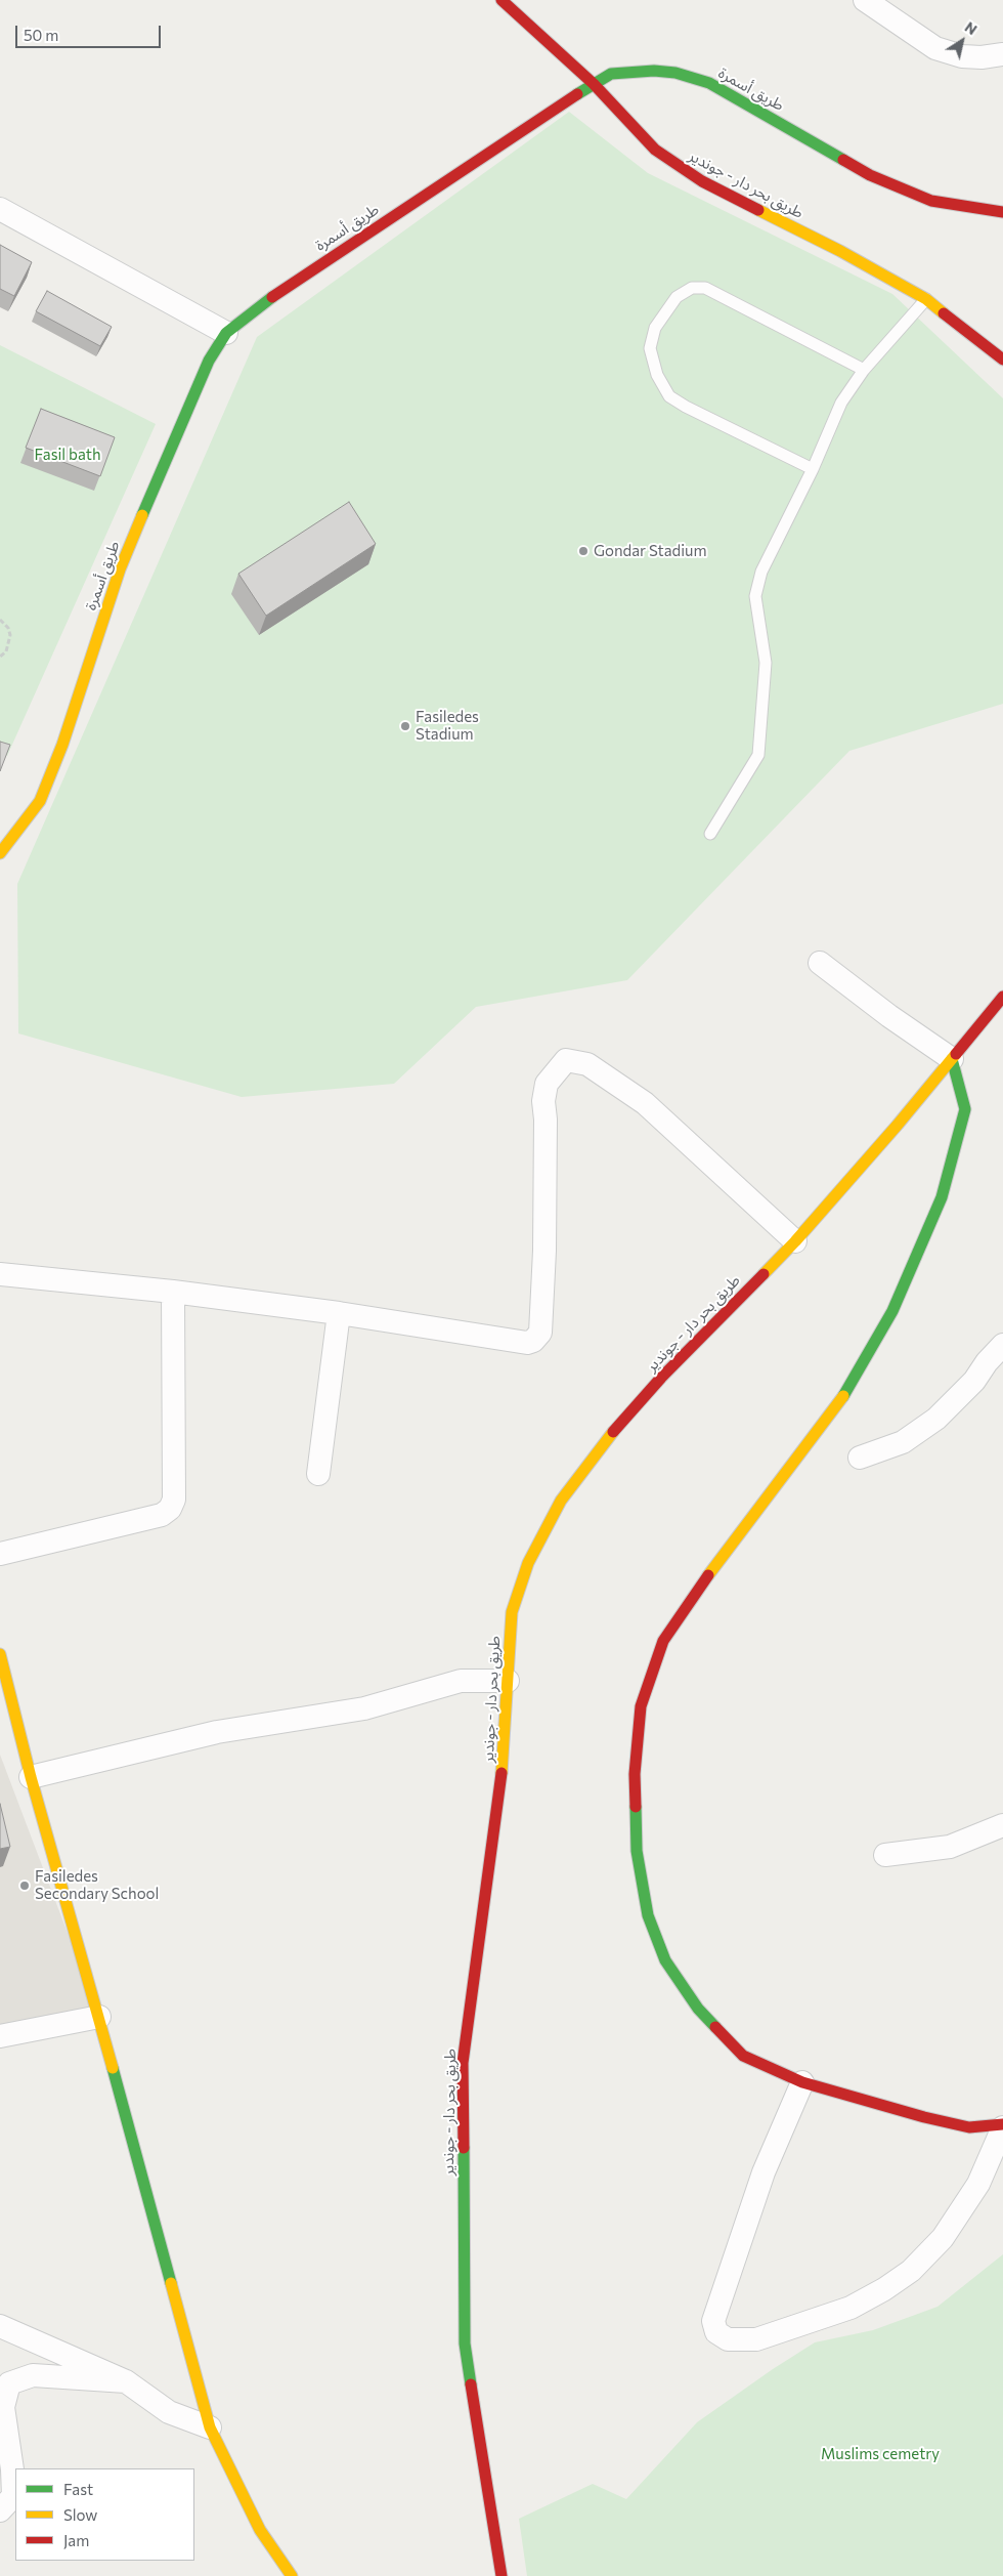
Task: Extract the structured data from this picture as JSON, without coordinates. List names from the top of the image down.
{
  "streets": {
    "main road": ["طريق أسمرة", "طريق بحر دار - جوندير"]
  },
  "crossings": [
    ["طريق أسمرة", "طريق بحر دار - جوندير"]
  ],
  "parks": ["Fasil bath", "Muslims cemetry"],
  "places": ["Gondar Stadium", "Fasiledes Stadium", "Fasiledes Secondary School"],
  "legend": ["Fast", "Slow", "Jam"],
  "scale_bar": "50 m",
  "north": "top right"
}
